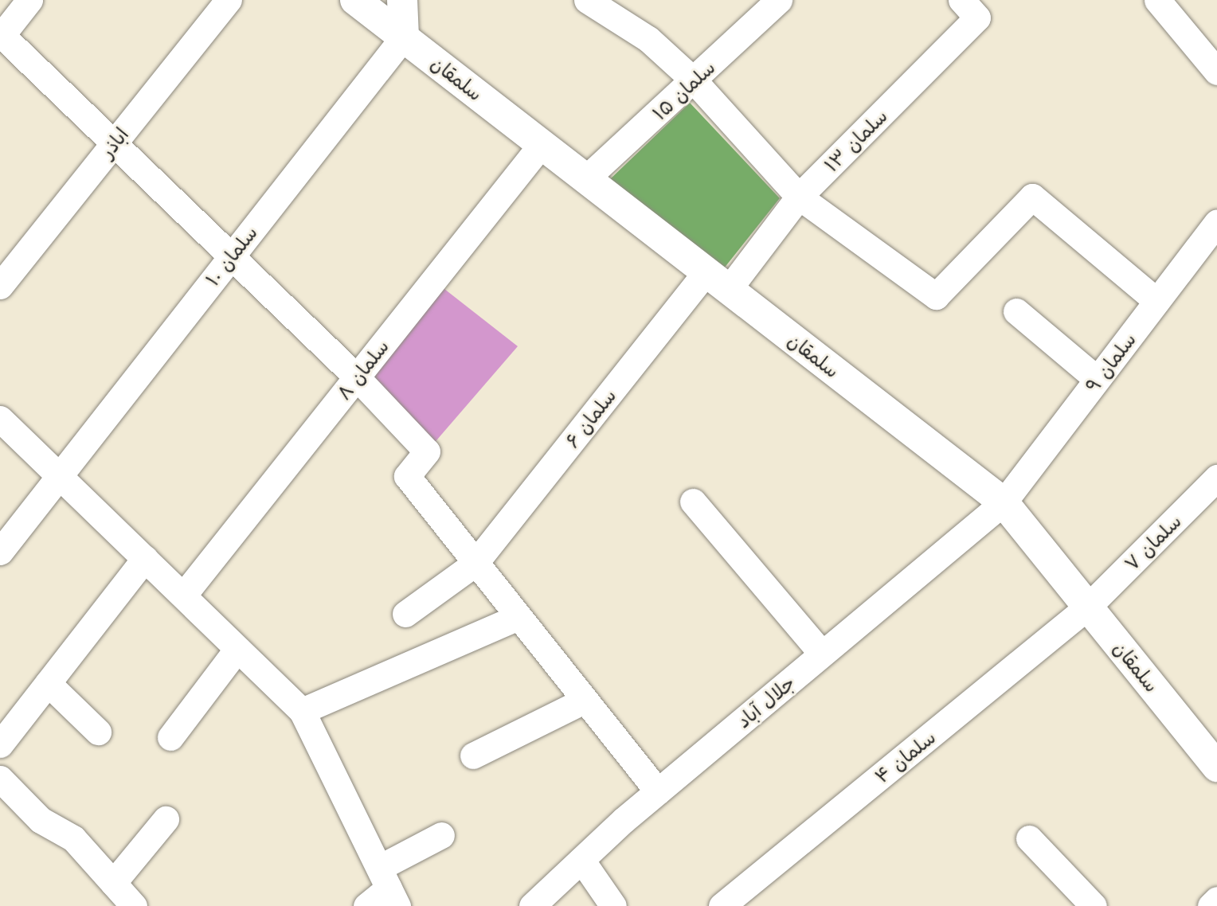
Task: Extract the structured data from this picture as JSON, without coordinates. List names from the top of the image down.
{
  "streets": {
    "street": [
      "سلمقان",
      "سلمان ۱۵",
      "سلمان ۱۳",
      "اباذر",
      "سلمان ۱۰",
      "سلمان ۹",
      "سلمان ۸",
      "سلمان ۶",
      "سلمان ۷",
      "جلال آباد",
      "سلمان ۴"
    ]
  },
  "crossings": [
    ["سلمقان", "سلمان ۱۵"],
    ["سلمقان", "سلمان ۱۳"],
    ["سلمقان", "سلمان ۱۰"],
    ["سلمقان", "سلمان ۹"],
    ["سلمقان", "سلمان ۸"],
    ["سلمقان", "سلمان ۶"],
    ["سلمقان", "سلمان ۷"],
    ["سلمقان", "جلال آباد"],
    ["سلمقان", "سلمان ۴"],
    ["سلمان ۱۳", "سلمان ۶"],
    ["سلمان ۹", "جلال آباد"],
    ["سلمان ۷", "سلمان ۴"]
  ]
}
